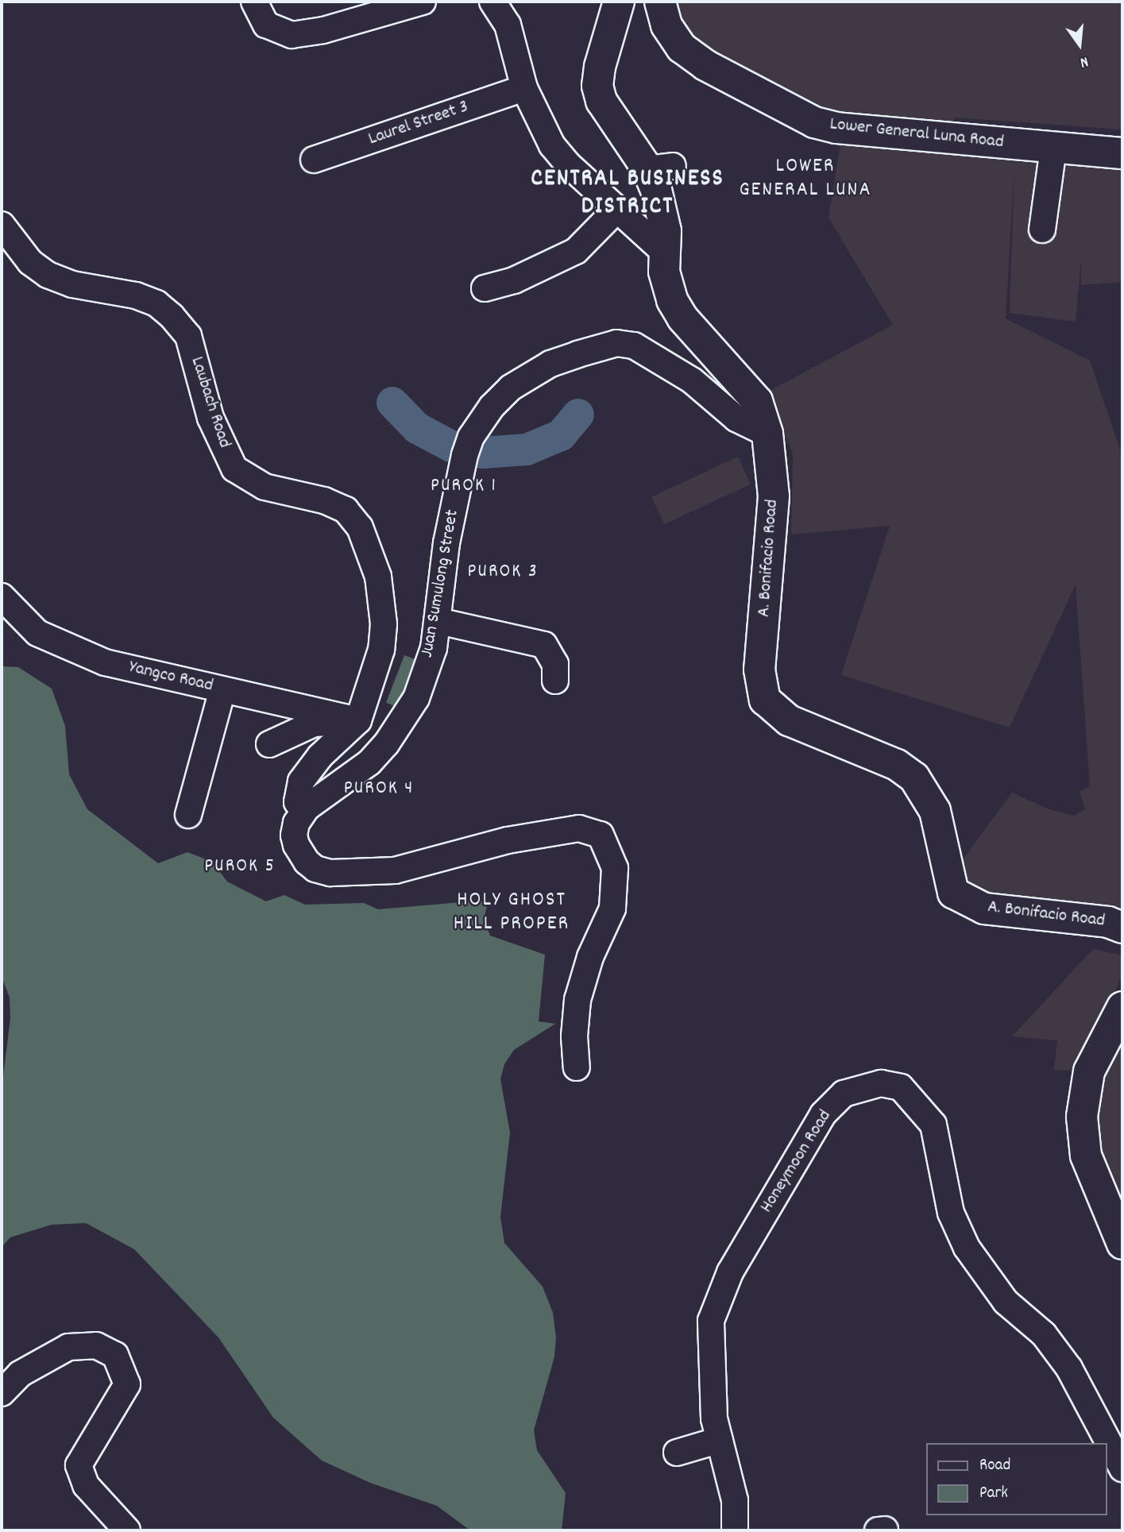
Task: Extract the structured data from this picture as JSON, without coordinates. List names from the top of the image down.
{
  "streets": {
    "main road": ["Lower General Luna Road", "A. Bonifacio Road"],
    "street": [
      "Laurel Street 3",
      "Laubach Road",
      "Juan Sumulong Street",
      "Yangco Road",
      "Honeymoon Road"
    ]
  },
  "crossings": [
    ["Laubach Road", "Juan Sumulong Street"],
    ["Laubach Road", "Yangco Road"],
    ["A. Bonifacio Road", "Juan Sumulong Street"]
  ],
  "districts": [
    "LOWER GENERAL LUNA",
    "CENTRAL BUSINESS DISTRICT",
    "PUROK 1",
    "PUROK 3",
    "PUROK 4",
    "PUROK 5",
    "HOLY GHOST HILL PROPER"
  ],
  "legend": ["Road", "Park"],
  "north": "bottom"
}
